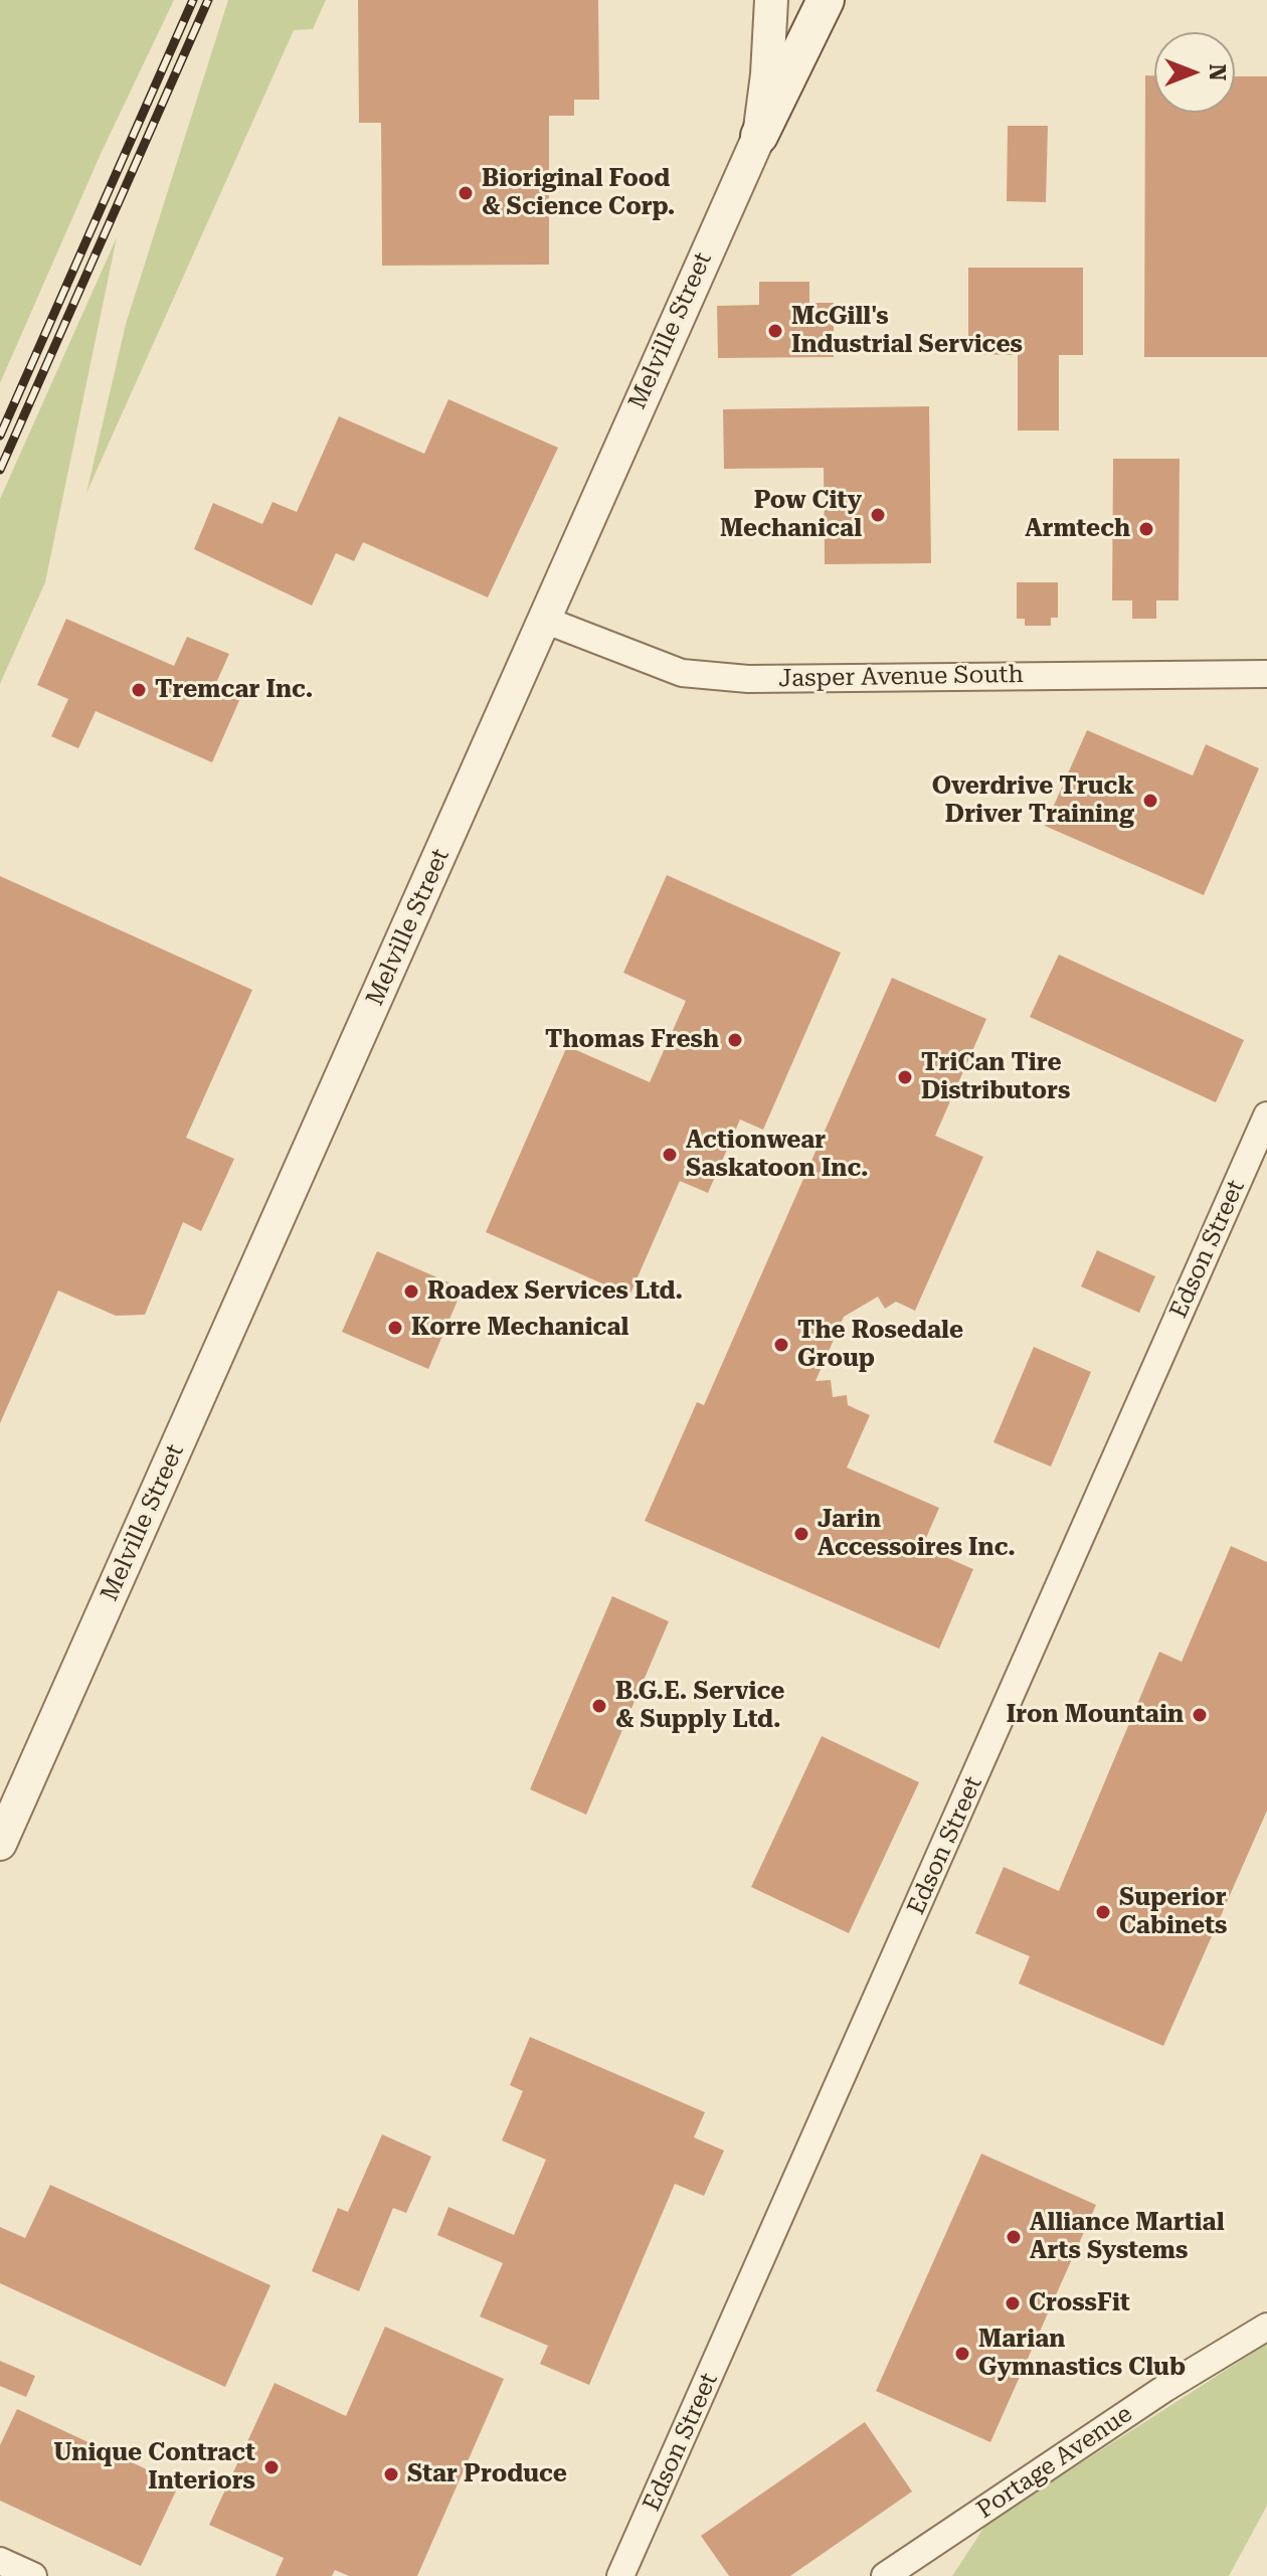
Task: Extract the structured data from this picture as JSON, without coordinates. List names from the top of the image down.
{
  "streets": {
    "street": [
      "Melville Street",
      "Jasper Avenue South",
      "Edson Street",
      "Portage Avenue"
    ]
  },
  "crossings": [
    ["Melville Street", "Jasper Avenue South"]
  ],
  "places": [
    "Bioriginal Food & Science Corp.",
    "McGill's Industrial Services",
    "Pow City Mechanical",
    "Armtech",
    "Tremcar Inc.",
    "Overdrive Truck Driver Training",
    "Thomas Fresh",
    "TriCan Tire Distributors",
    "Actionwear Saskatoon Inc.",
    "Roadex Services Ltd.",
    "Korre Mechanical",
    "The Rosedale Group",
    "Jarin Accessoires Inc.",
    "B.G.E. Service & Supply Ltd.",
    "Iron Mountain",
    "Superior Cabinets",
    "Alliance Martial Arts Systems",
    "CrossFit",
    "Marian Gymnastics Club",
    "Unique Contract Interiors",
    "Star Produce"
  ],
  "north": "right"
}
